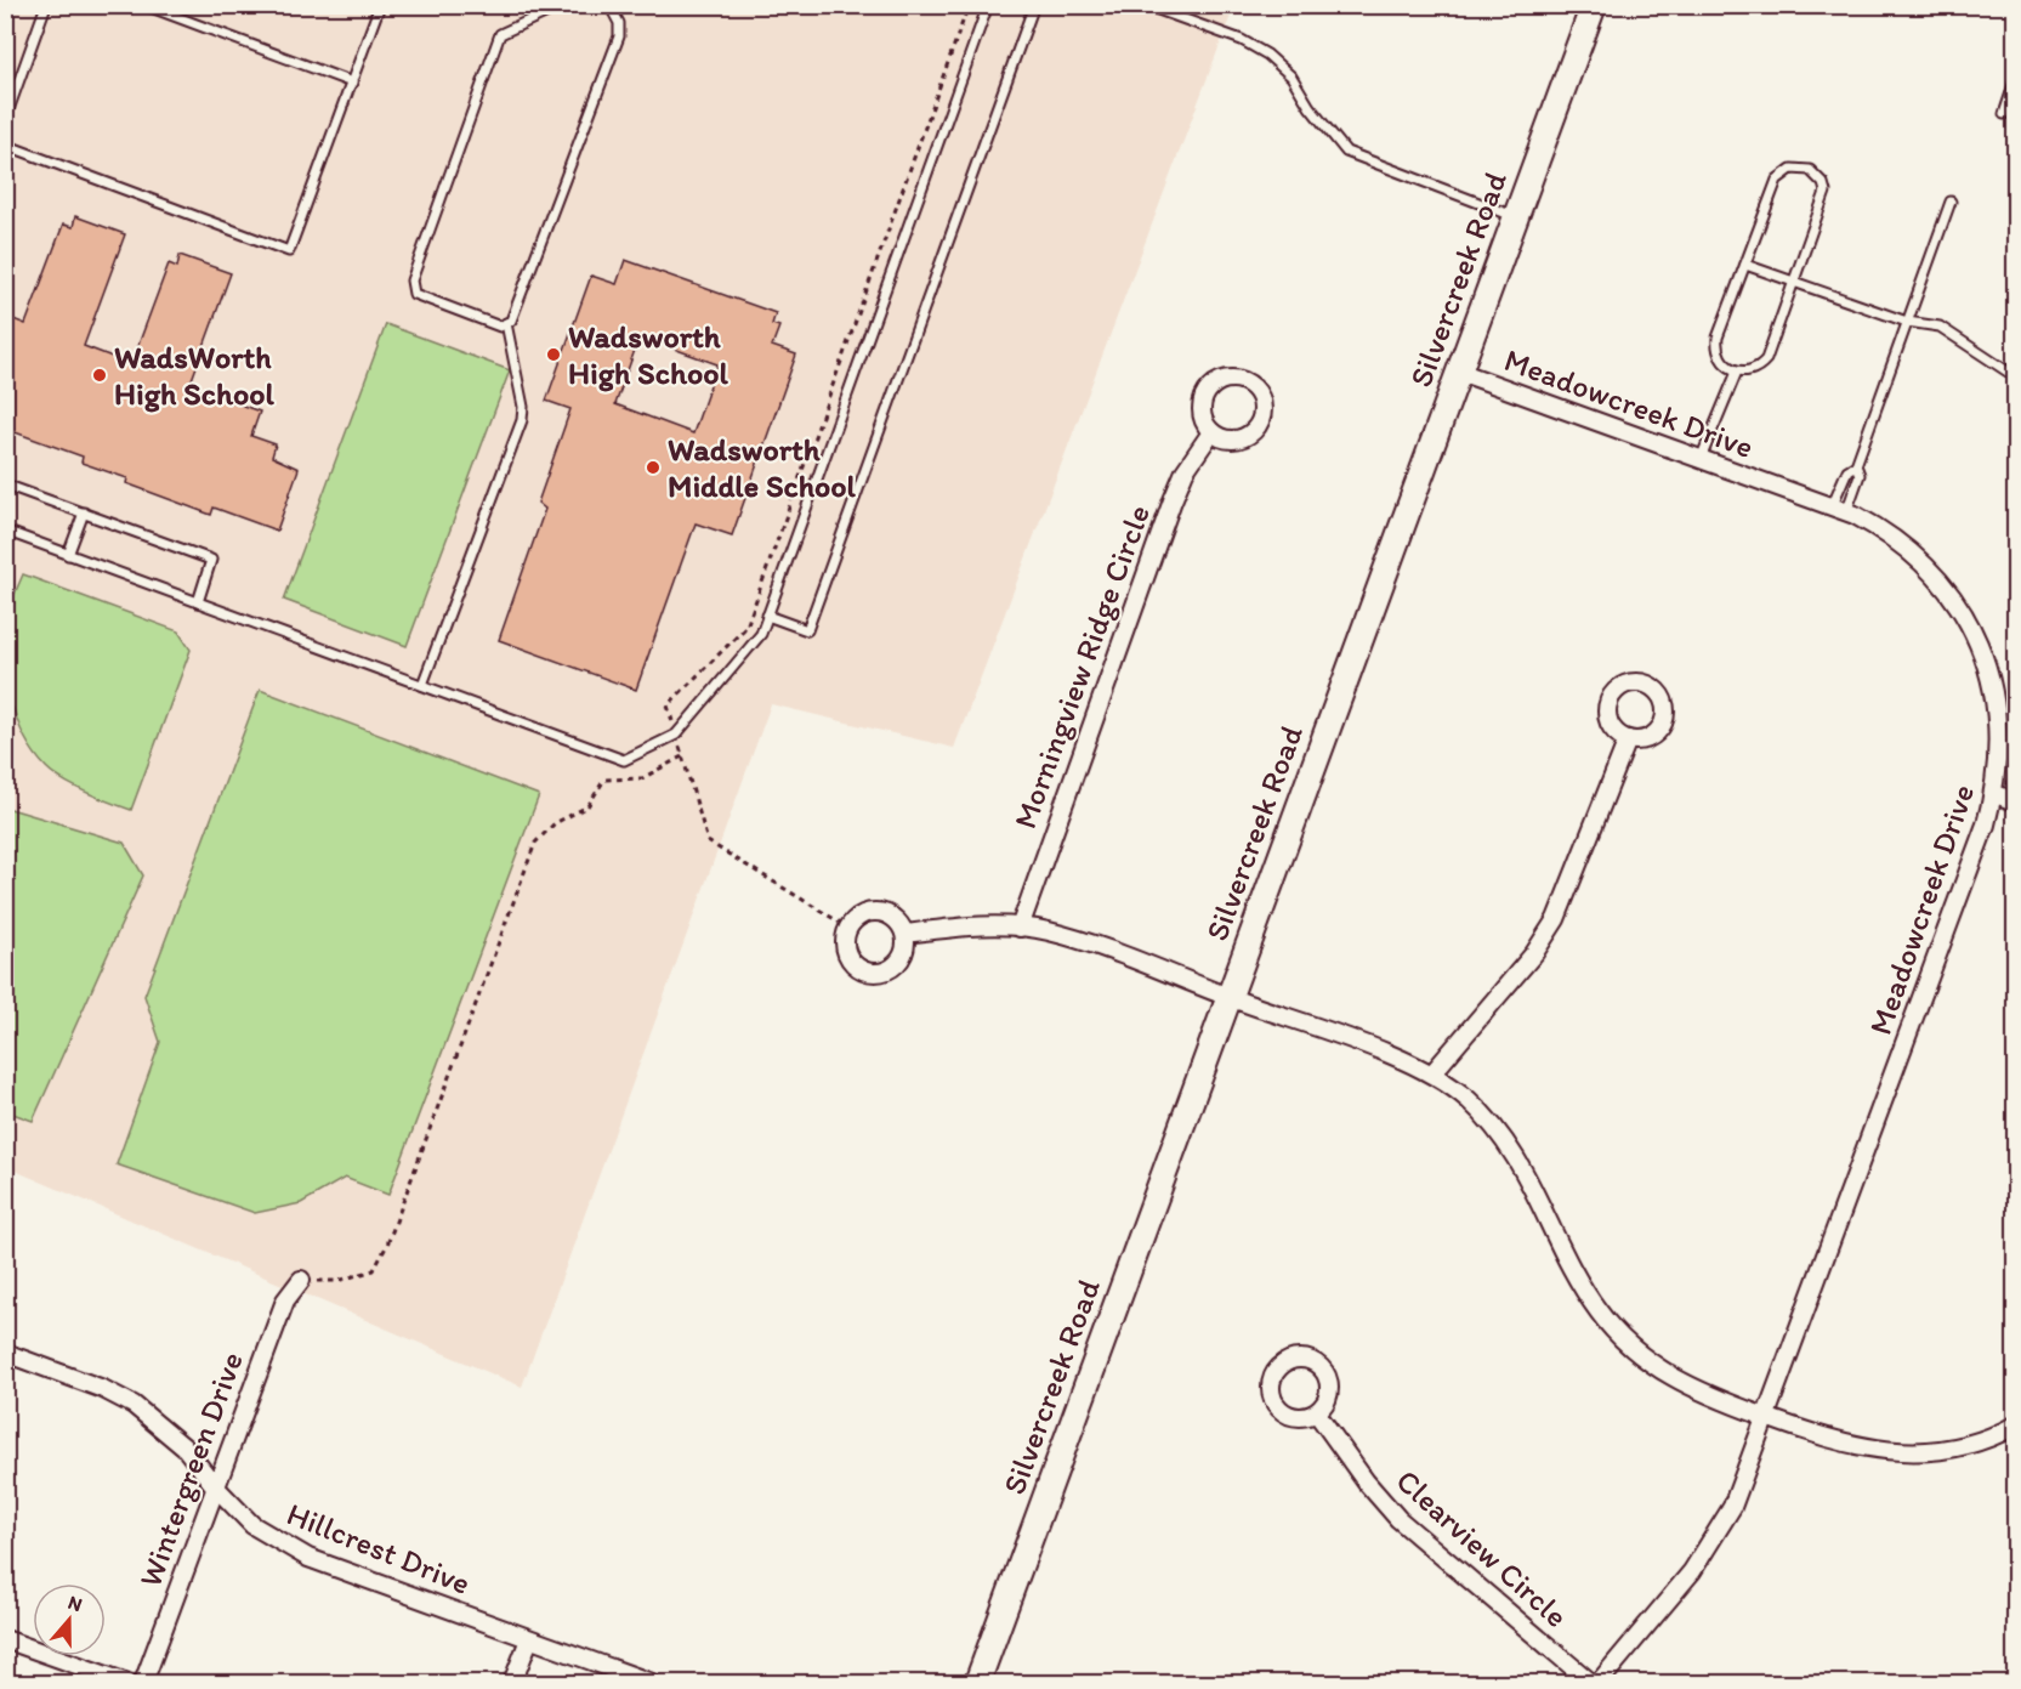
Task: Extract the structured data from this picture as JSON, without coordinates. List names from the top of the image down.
{
  "streets": {
    "street": [
      "Silvercreek Road",
      "Meadowcreek Drive",
      "Morningview Ridge Circle",
      "Wintergreen Drive",
      "Hillcrest Drive",
      "Clearview Circle"
    ]
  },
  "crossings": [
    ["Silvercreek Road", "Meadowcreek Drive"],
    ["Wintergreen Drive", "Hillcrest Drive"]
  ],
  "places": ["Wadsworth High School", "WadsWorth High School", "Wadsworth Middle School"],
  "north": "top"
}
